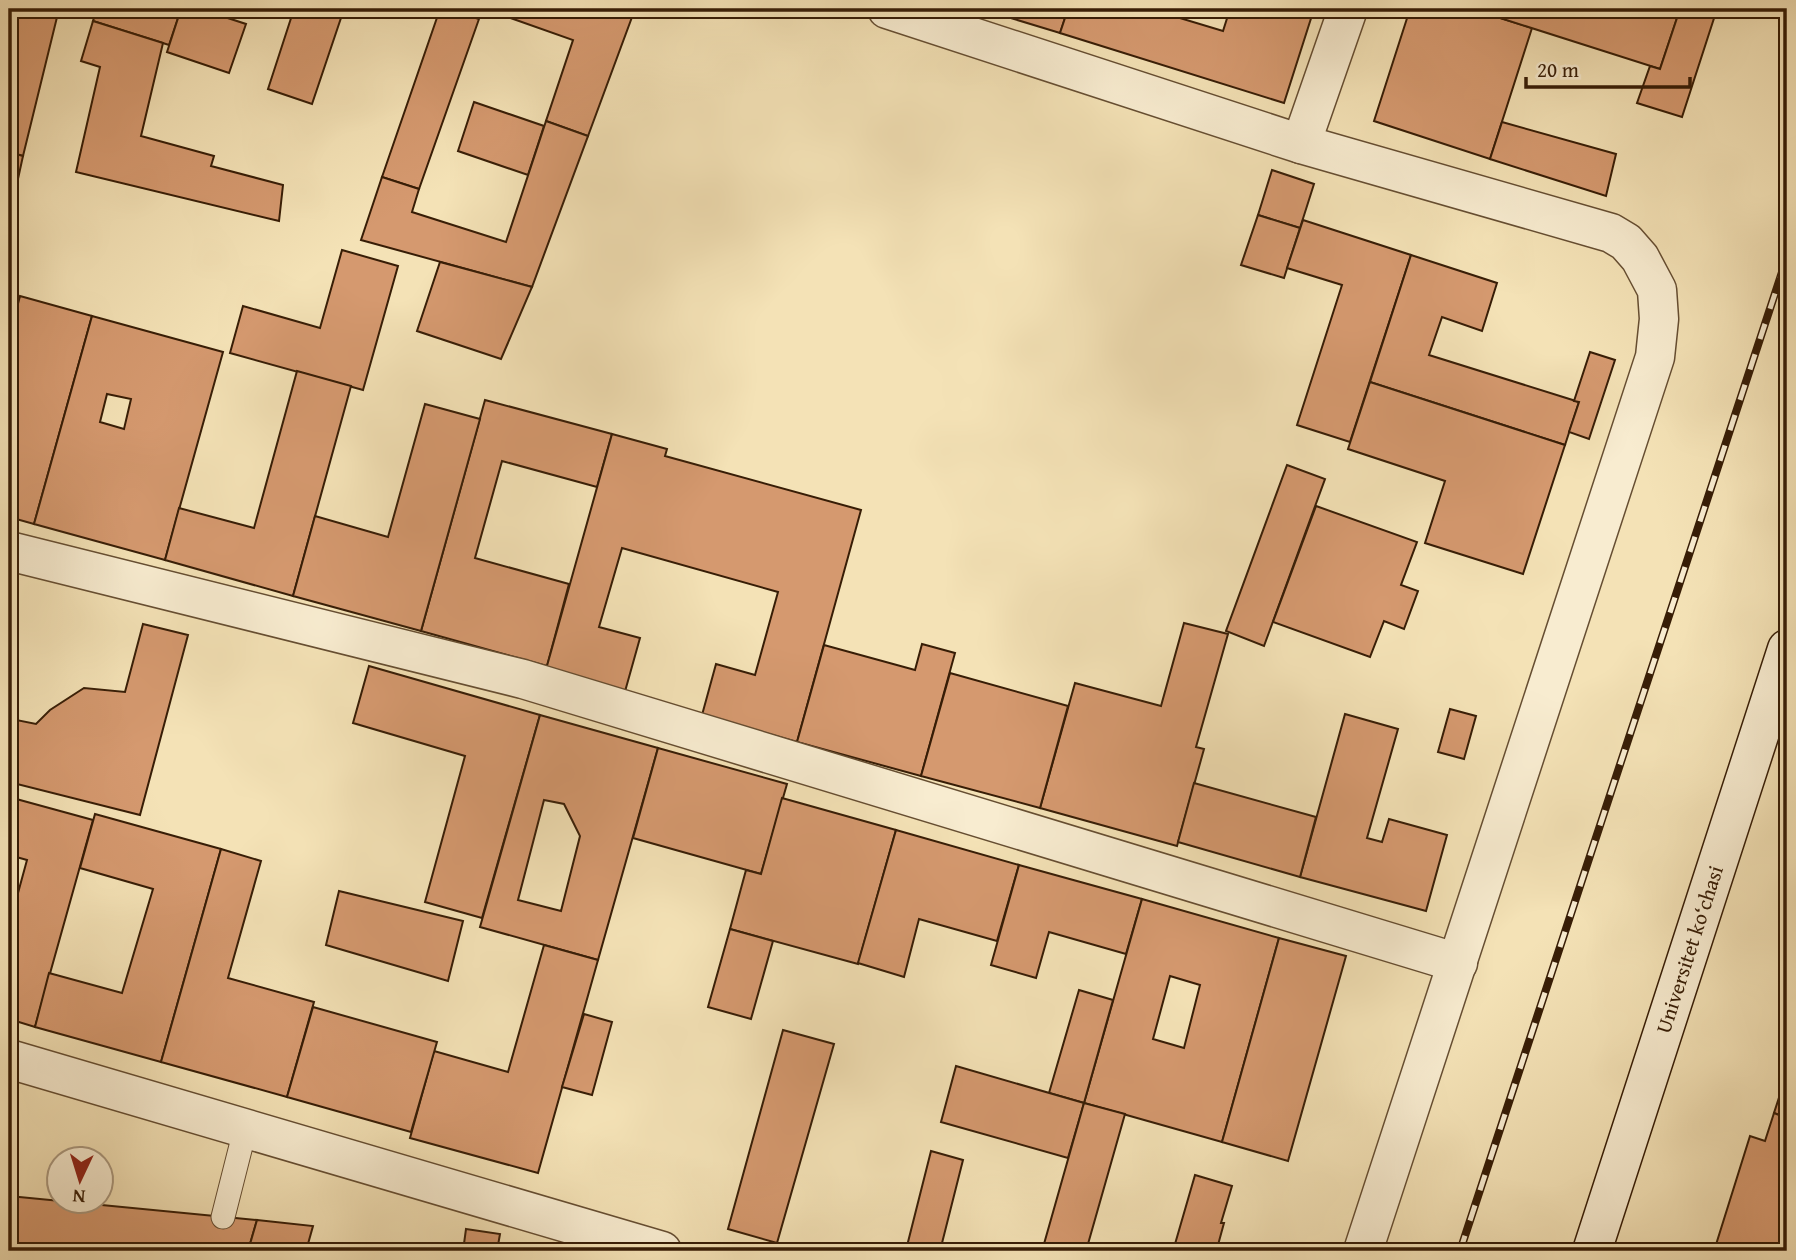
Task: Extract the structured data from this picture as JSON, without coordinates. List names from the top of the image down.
{
  "streets": {
    "street": ["Universitet kо‘chasi"]
  },
  "scale_bar": "20 m",
  "north": "bottom"
}
